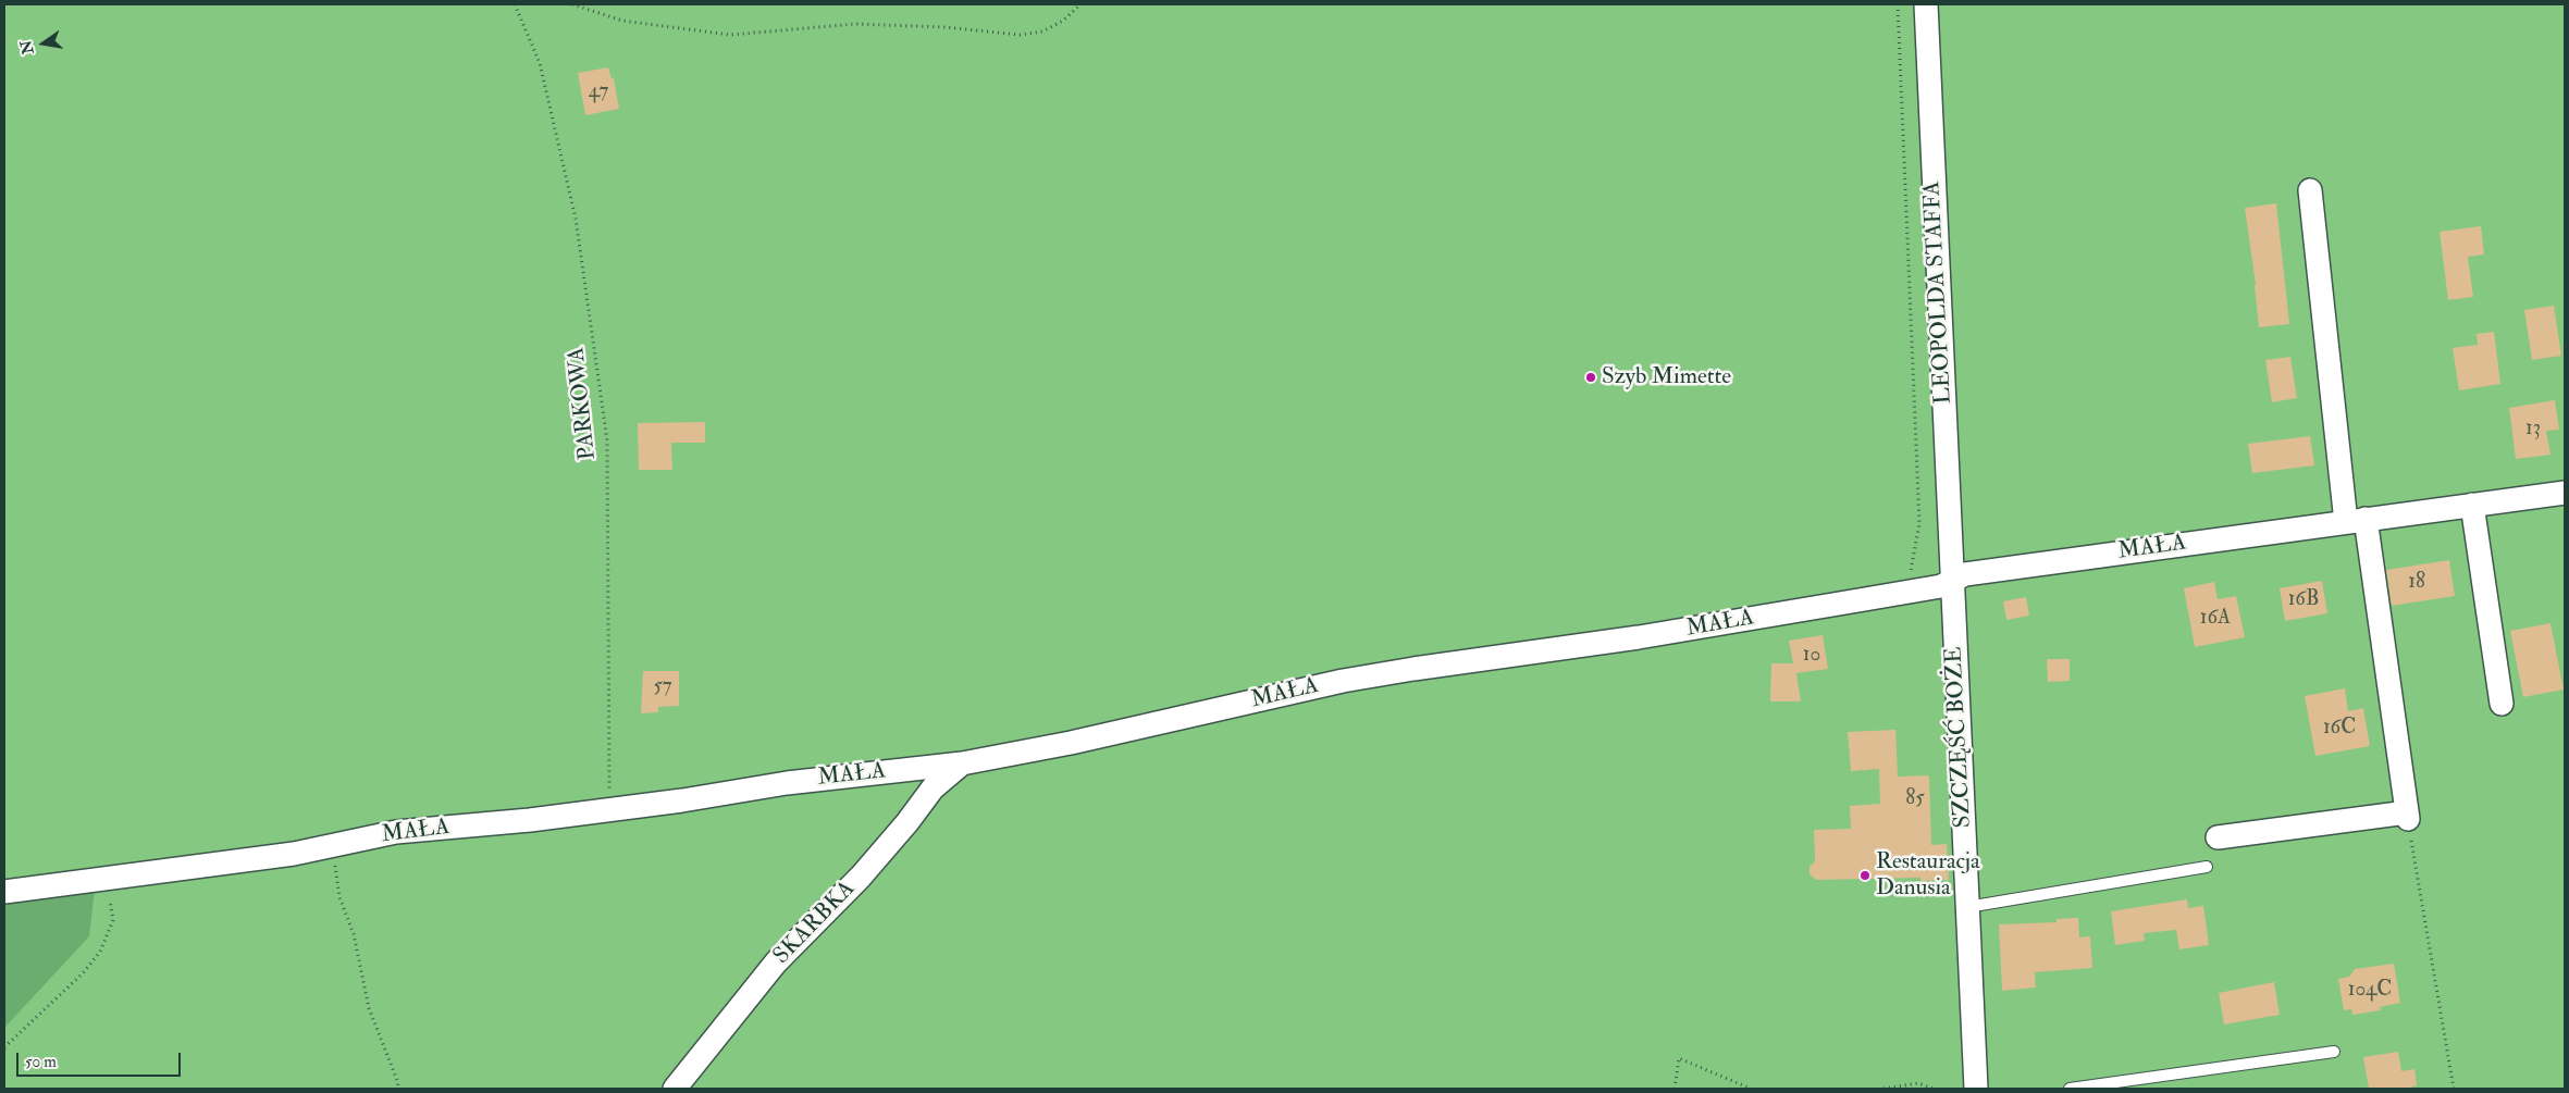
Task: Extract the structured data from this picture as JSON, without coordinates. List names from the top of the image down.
{
  "streets": {
    "street": [
      "LEOPOLDA STAFFA",
      "MAŁA",
      "SZCZĘŚĆ BOŻE",
      "SKARBKA"
    ],
    "path": ["PARKOWA"]
  },
  "crossings": [
    ["LEOPOLDA STAFFA", "MAŁA"],
    ["LEOPOLDA STAFFA", "SZCZĘŚĆ BOŻE"],
    ["PARKOWA", "MAŁA"],
    ["MAŁA", "SZCZĘŚĆ BOŻE"],
    ["MAŁA", "SKARBKA"]
  ],
  "places": ["Szyb Mimette", "Restauracja Danusia"],
  "house_numbers": [
    "47",
    "13",
    "18",
    "16B",
    "16A",
    "10",
    "57",
    "16C",
    "85",
    "104C"
  ],
  "scale_bar": "50 m",
  "north": "left"
}
